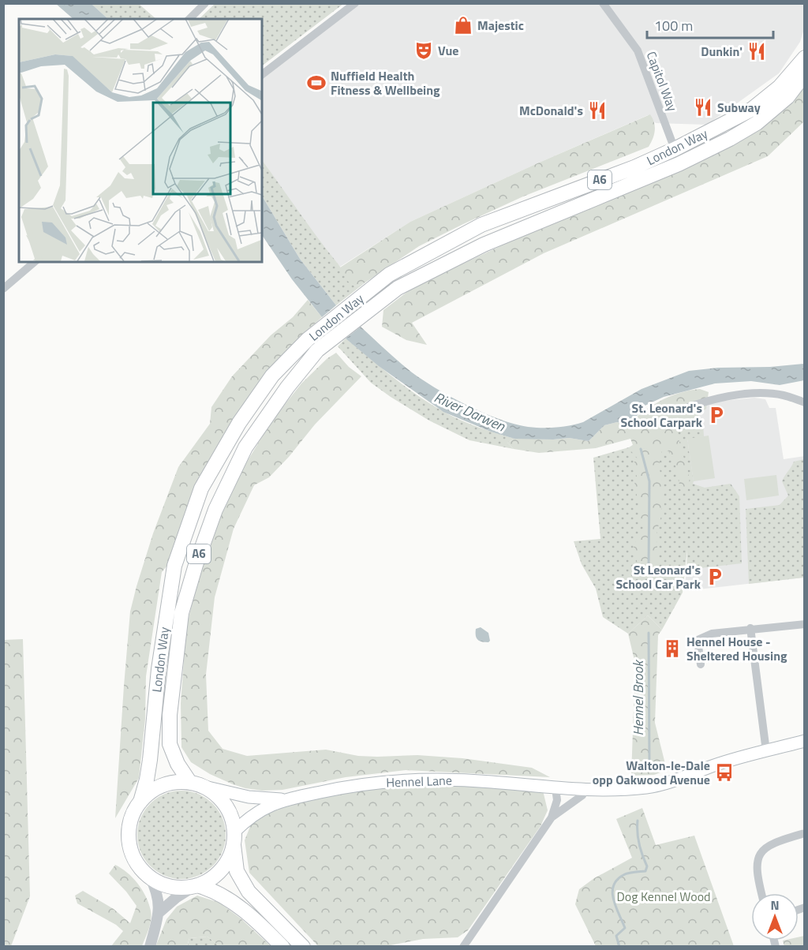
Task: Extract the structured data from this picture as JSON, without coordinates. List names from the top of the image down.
{
  "streets": {
    "highway": ["London Way", "A6"],
    "main road": ["Hennel Lane"],
    "street": ["Capitol Way"]
  },
  "crossings": [
    ["Capitol Way", "London Way"],
    ["London Way", "A6"],
    ["London Way", "Hennel Lane"],
    ["A6", "Hennel Lane"]
  ],
  "water": ["River Darwen", "Hennel Brook"],
  "parks": ["Dog Kennel Wood"],
  "places": {
    "shop": ["Majestic"],
    "theatre": ["Vue"],
    "restaurant": ["Dunkin'", "Subway", "McDonald's"],
    "sports": ["Nuffield Health Fitness & Wellbeing"],
    "parking": ["St. Leonard's School Carpark", "St Leonard's School Car Park"],
    "building": ["Hennel House - Sheltered Housing"],
    "bus stop": ["Walton-le-Dale opp Oakwood Avenue"]
  },
  "scale_bar": "100 m",
  "north": "top"
}
